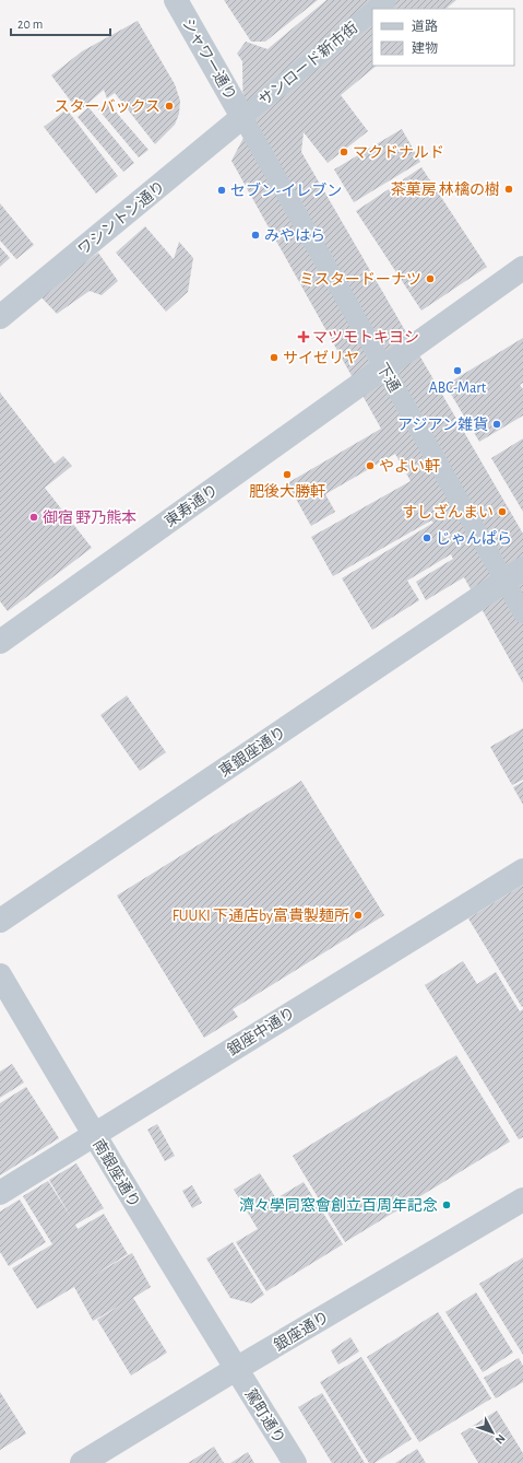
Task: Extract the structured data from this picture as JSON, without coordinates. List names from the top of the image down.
{
  "streets": {
    "street": [
      "シャワー通り",
      "サンロード新市街",
      "ワシントン通り",
      "下通",
      "東寿通り",
      "東銀座通り",
      "銀座中通り",
      "南銀座通り",
      "銀座通り",
      "駕町通り"
    ]
  },
  "crossings": [
    ["シャワー通り", "サンロード新市街"],
    ["シャワー通り", "ワシントン通り"],
    ["シャワー通り", "下通"],
    ["サンロード新市街", "ワシントン通り"],
    ["サンロード新市街", "下通"],
    ["ワシントン通り", "下通"],
    ["下通", "東寿通り"],
    ["下通", "東銀座通り"],
    ["銀座中通り", "南銀座通り"],
    ["南銀座通り", "銀座通り"],
    ["南銀座通り", "駕町通り"],
    ["銀座通り", "駕町通り"]
  ],
  "places": {
    "other": [
      "スターバックス",
      "マクドナルド",
      "茶菓房 林檎の樹",
      "セブン-イレブン",
      "みやはら",
      "ミスタードーナツ",
      "サイゼリヤ",
      "ABC-Mart",
      "アジアン雑貨",
      "やよい軒",
      "肥後大勝軒",
      "すしざんまい",
      "御宿 野乃熊本",
      "じゃんぱら",
      "FUUKI 下通店by富貴製麺所",
      "濟々學同窓會創立百周年記念"
    ],
    "health": ["マツモトキヨシ"]
  },
  "legend": ["道路", "建物"],
  "scale_bar": "20 m",
  "north": "bottom right"
}
